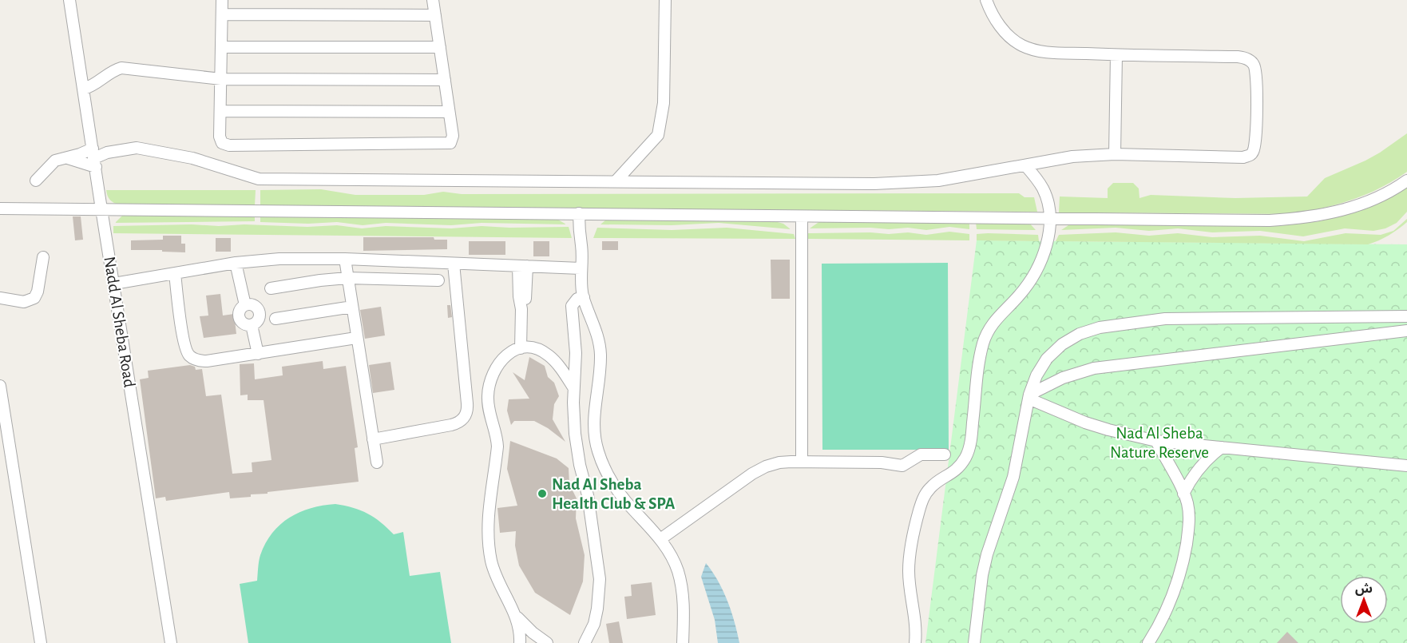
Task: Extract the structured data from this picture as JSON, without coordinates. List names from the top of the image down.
{
  "streets": {
    "street": ["Nadd Al Sheba Road"]
  },
  "parks": ["Nad Al Sheba Nature Reserve"],
  "places": ["Nad Al Sheba Health Club & SPA"],
  "north": "top"
}
